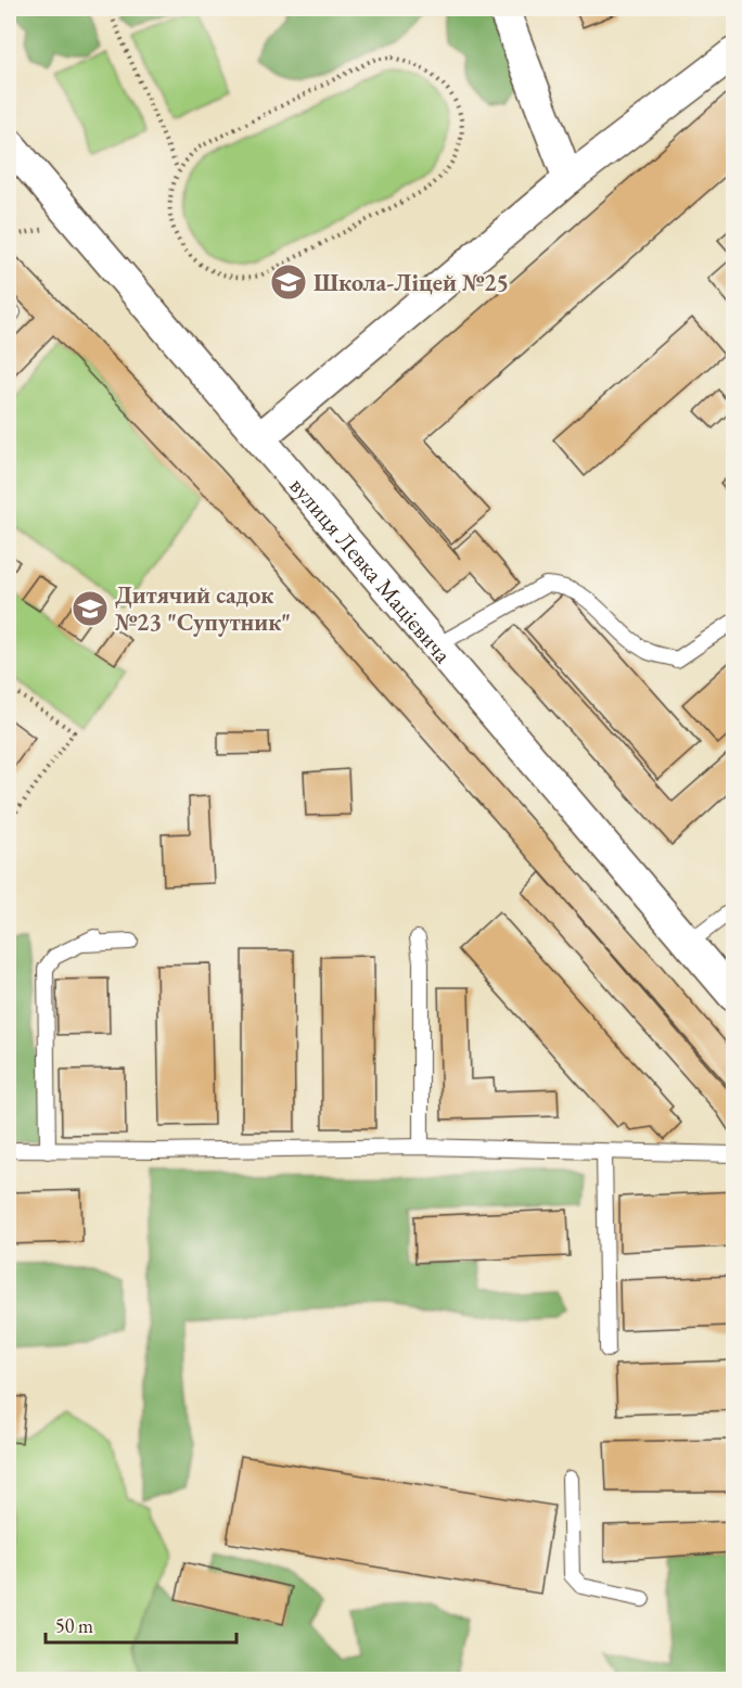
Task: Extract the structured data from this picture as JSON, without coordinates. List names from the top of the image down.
{
  "streets": {
    "street": ["вулиця Левка Мацієвича"]
  },
  "places": {
    "school or university": ["Школа-Ліцей №25", "Дитячий садок №23 \"Супутник\""]
  },
  "scale_bar": "50 m"
}
